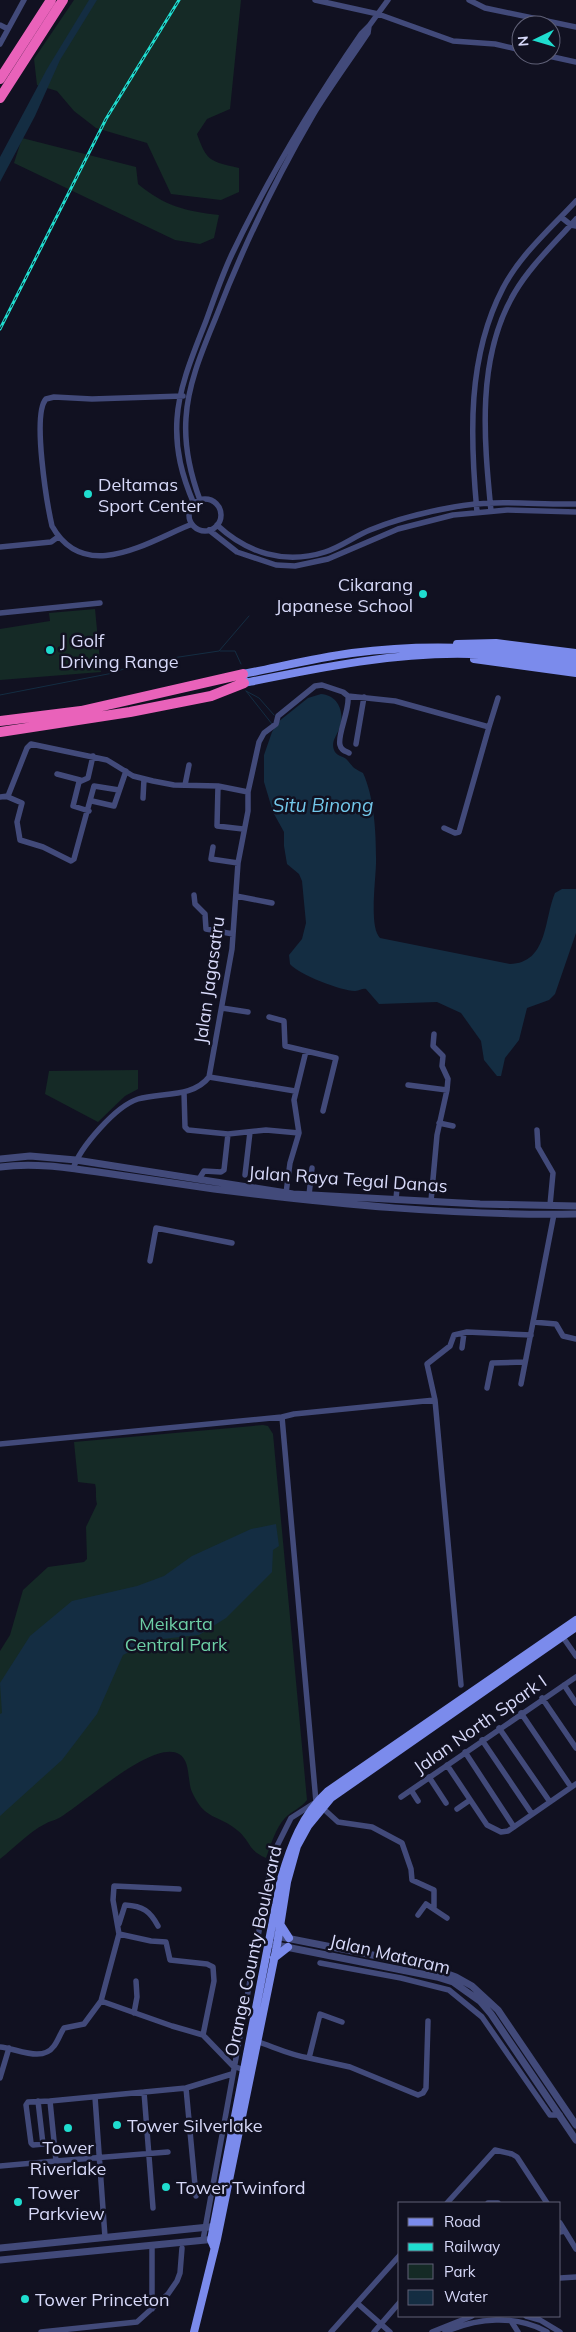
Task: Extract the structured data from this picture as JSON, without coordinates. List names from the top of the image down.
{
  "streets": {
    "main road": ["Orange County Boulevard"],
    "street": [
      "Jalan Jagasatru",
      "Jalan Raya Tegal Danas",
      "Jalan North Spark I",
      "Jalan Mataram"
    ]
  },
  "crossings": [
    ["Orange County Boulevard", "Jalan Mataram"]
  ],
  "water": ["Situ Binong"],
  "parks": ["Meikarta Central Park"],
  "places": [
    "Deltamas Sport Center",
    "Cikarang Japanese School",
    "J Golf Driving Range",
    "Tower Silverlake",
    "Tower Riverlake",
    "Tower Twinford",
    "Tower Parkview",
    "Tower Princeton"
  ],
  "legend": [
    "Road",
    "Railway",
    "Park",
    "Water"
  ],
  "north": "left"
}
